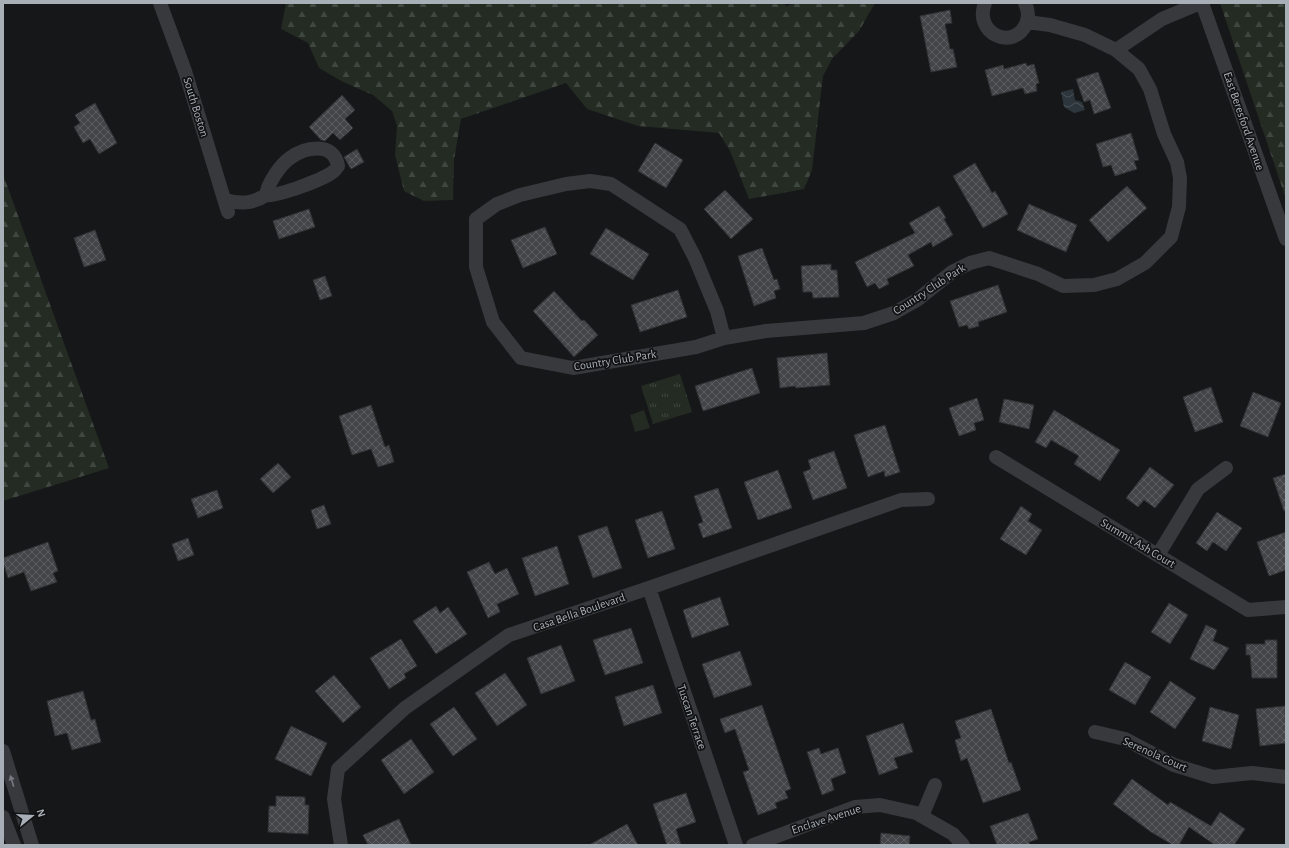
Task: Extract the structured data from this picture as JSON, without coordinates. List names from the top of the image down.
{
  "streets": {
    "street": [
      "South Boston",
      "East Beresford Avenue",
      "Country Club Park",
      "Summit Ash Court",
      "Casa Bella Boulevard",
      "Tuscan Terrace",
      "Serenola Court",
      "Enclave Avenue"
    ]
  },
  "crossings": [
    ["Casa Bella Boulevard", "Tuscan Terrace"]
  ],
  "north": "right"
}
